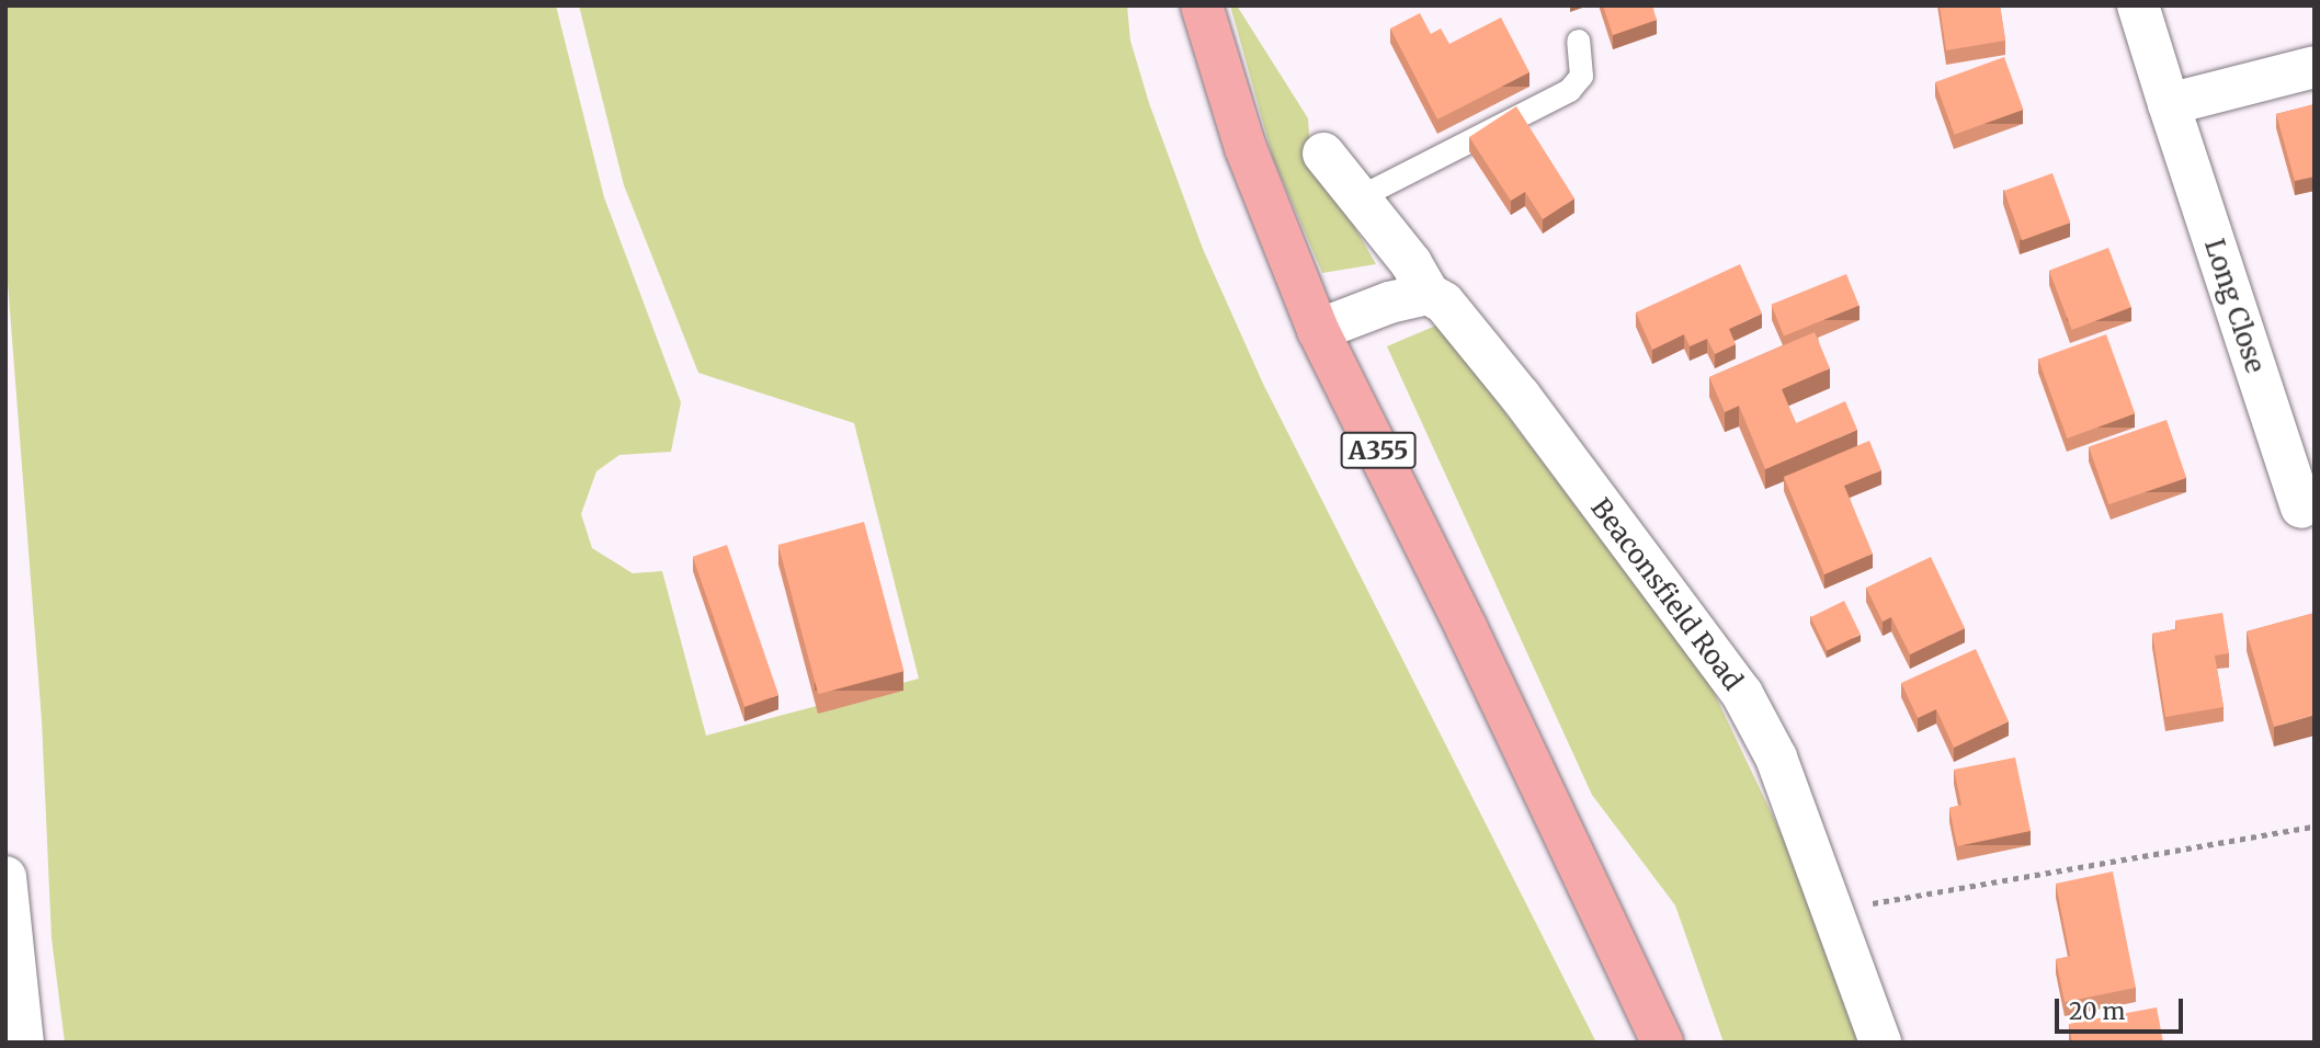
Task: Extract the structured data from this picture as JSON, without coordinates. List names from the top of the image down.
{
  "streets": {
    "main road": ["A355"],
    "street": ["Long Close", "Beaconsfield Road"]
  },
  "scale_bar": "20 m"
}
